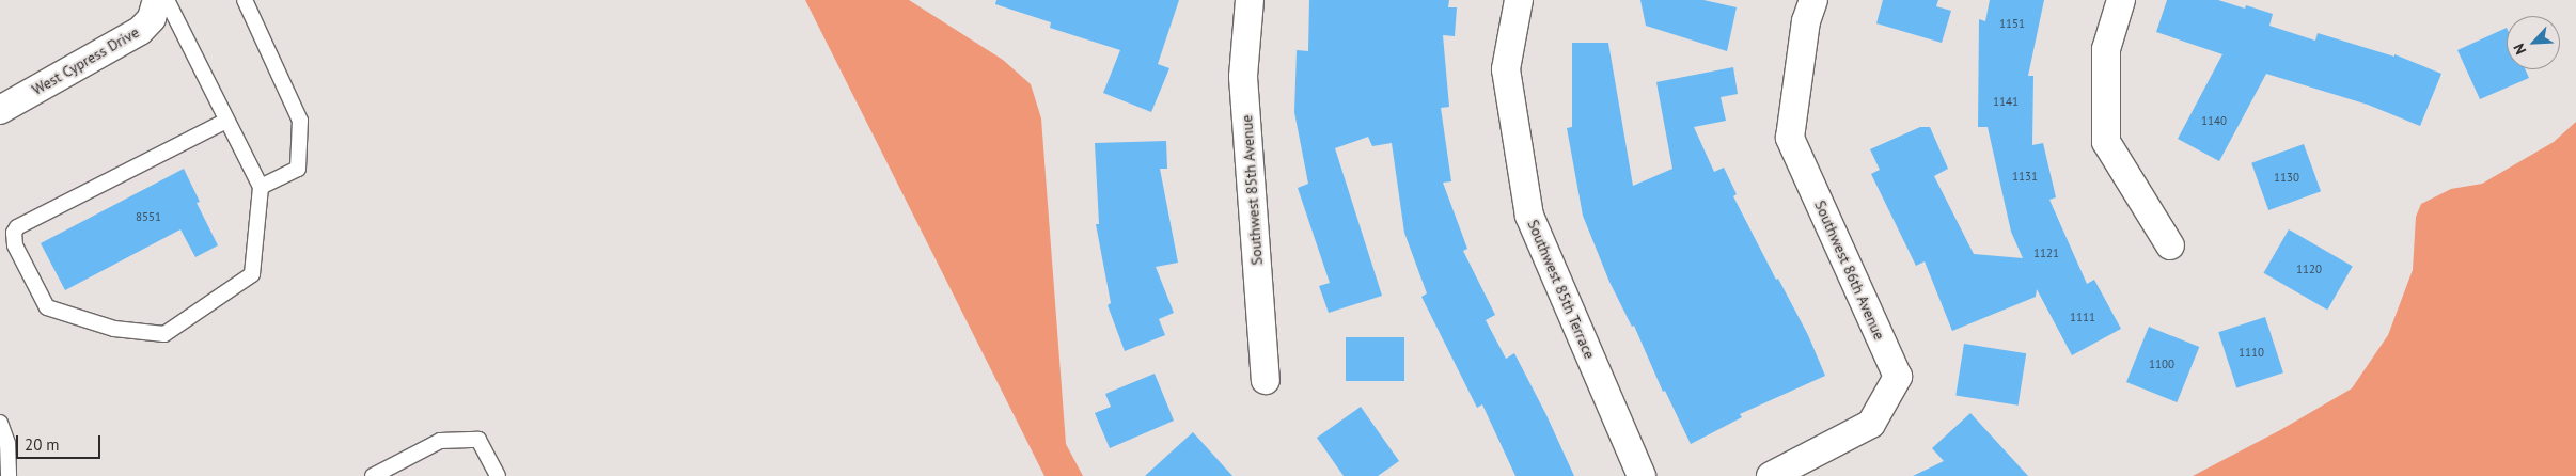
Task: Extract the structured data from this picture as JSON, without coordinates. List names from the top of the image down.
{
  "streets": {
    "street": [
      "West Cypress Drive",
      "Southwest 85th Avenue",
      "Southwest 86th Avenue",
      "Southwest 85th Terrace"
    ]
  },
  "house_numbers": [
    "1151",
    "1141",
    "1140",
    "1131",
    "1130",
    "8551",
    "1121",
    "1120",
    "1111",
    "1110",
    "1100"
  ],
  "scale_bar": "20 m",
  "north": "bottom left"
}
